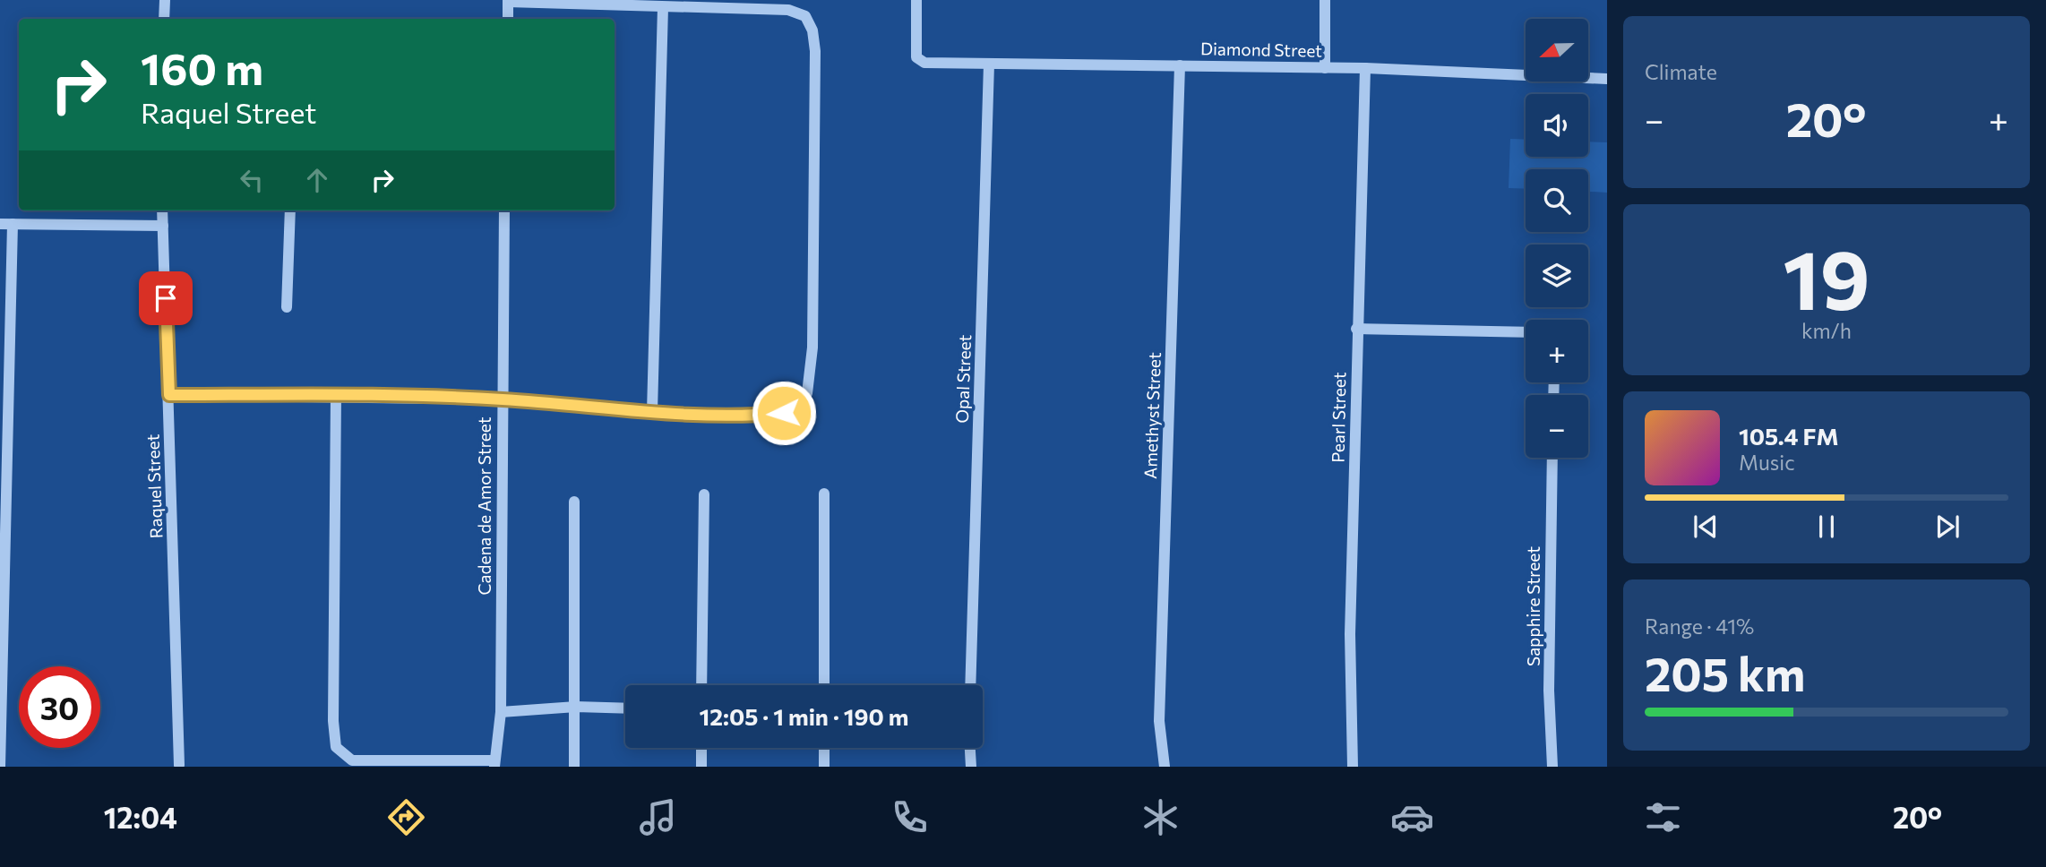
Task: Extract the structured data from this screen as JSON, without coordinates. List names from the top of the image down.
{
  "streets": {
    "street": [
      "Diamond Street",
      "Opal Street",
      "Amethyst Street",
      "Pearl Street",
      "Raquel Street",
      "Cadena de Amor Street",
      "Sapphire Street"
    ]
  },
  "crossings": [
    ["Diamond Street", "Opal Street"],
    ["Diamond Street", "Amethyst Street"],
    ["Diamond Street", "Pearl Street"]
  ],
  "north": "left",
  "page": {
    "tile": [
      "Climate",
      ["19", "km/h"],
      ["Range · 41%", "205 km"]
    ],
    "map_buttons": ["+", "−"],
    "turn": ["160 m", "Raquel Street"],
    "heat": ["−", "20°", "+"],
    "song": ["105.4 FM", "Music"],
    "limit": "30",
    "trip": "12:05 · 1 min · 190 m",
    "tabs": ["12:04", "20°"]
  }
}
